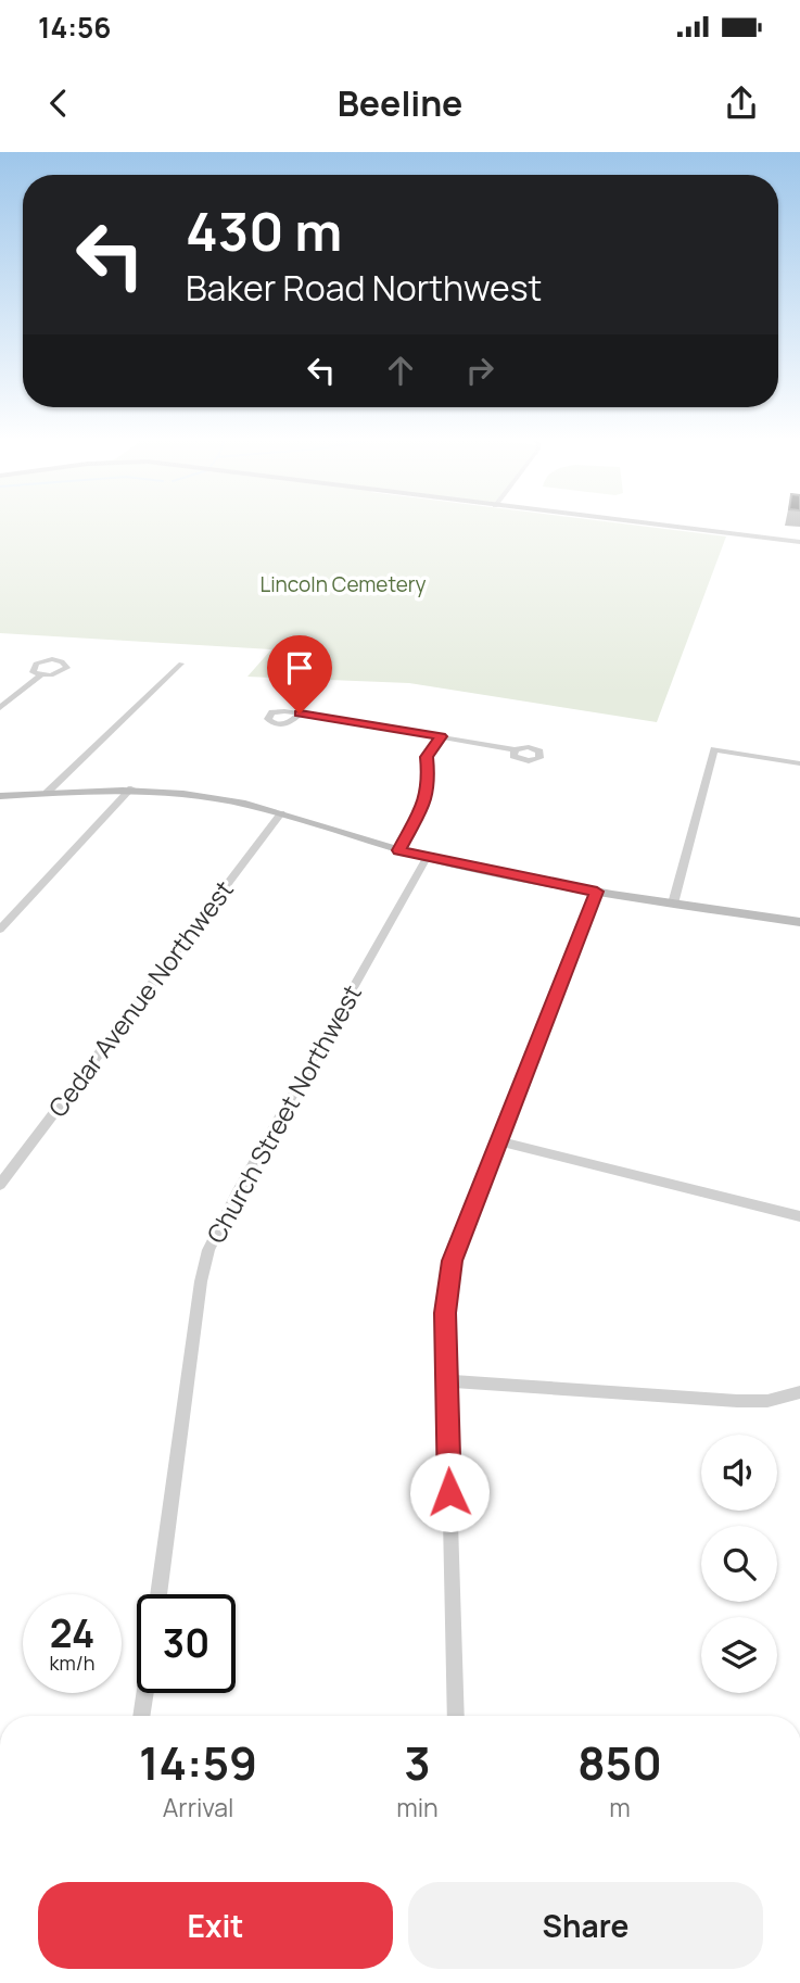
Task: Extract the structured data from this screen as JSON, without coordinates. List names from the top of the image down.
{
  "streets": {
    "street": ["Cedar Avenue Northwest", "Church Street Northwest"]
  },
  "parks": ["Lincoln Cemetery"],
  "page": {
    "status": "14:56",
    "header": "Beeline",
    "turn": ["430 m", "Baker Road Northwest"],
    "speed": "24 km/h",
    "limit": "30",
    "eta": [
      "14:59",
      "Arrival",
      "3",
      "min",
      "850",
      "m"
    ],
    "buttons": ["Exit", "Share"]
  }
}
